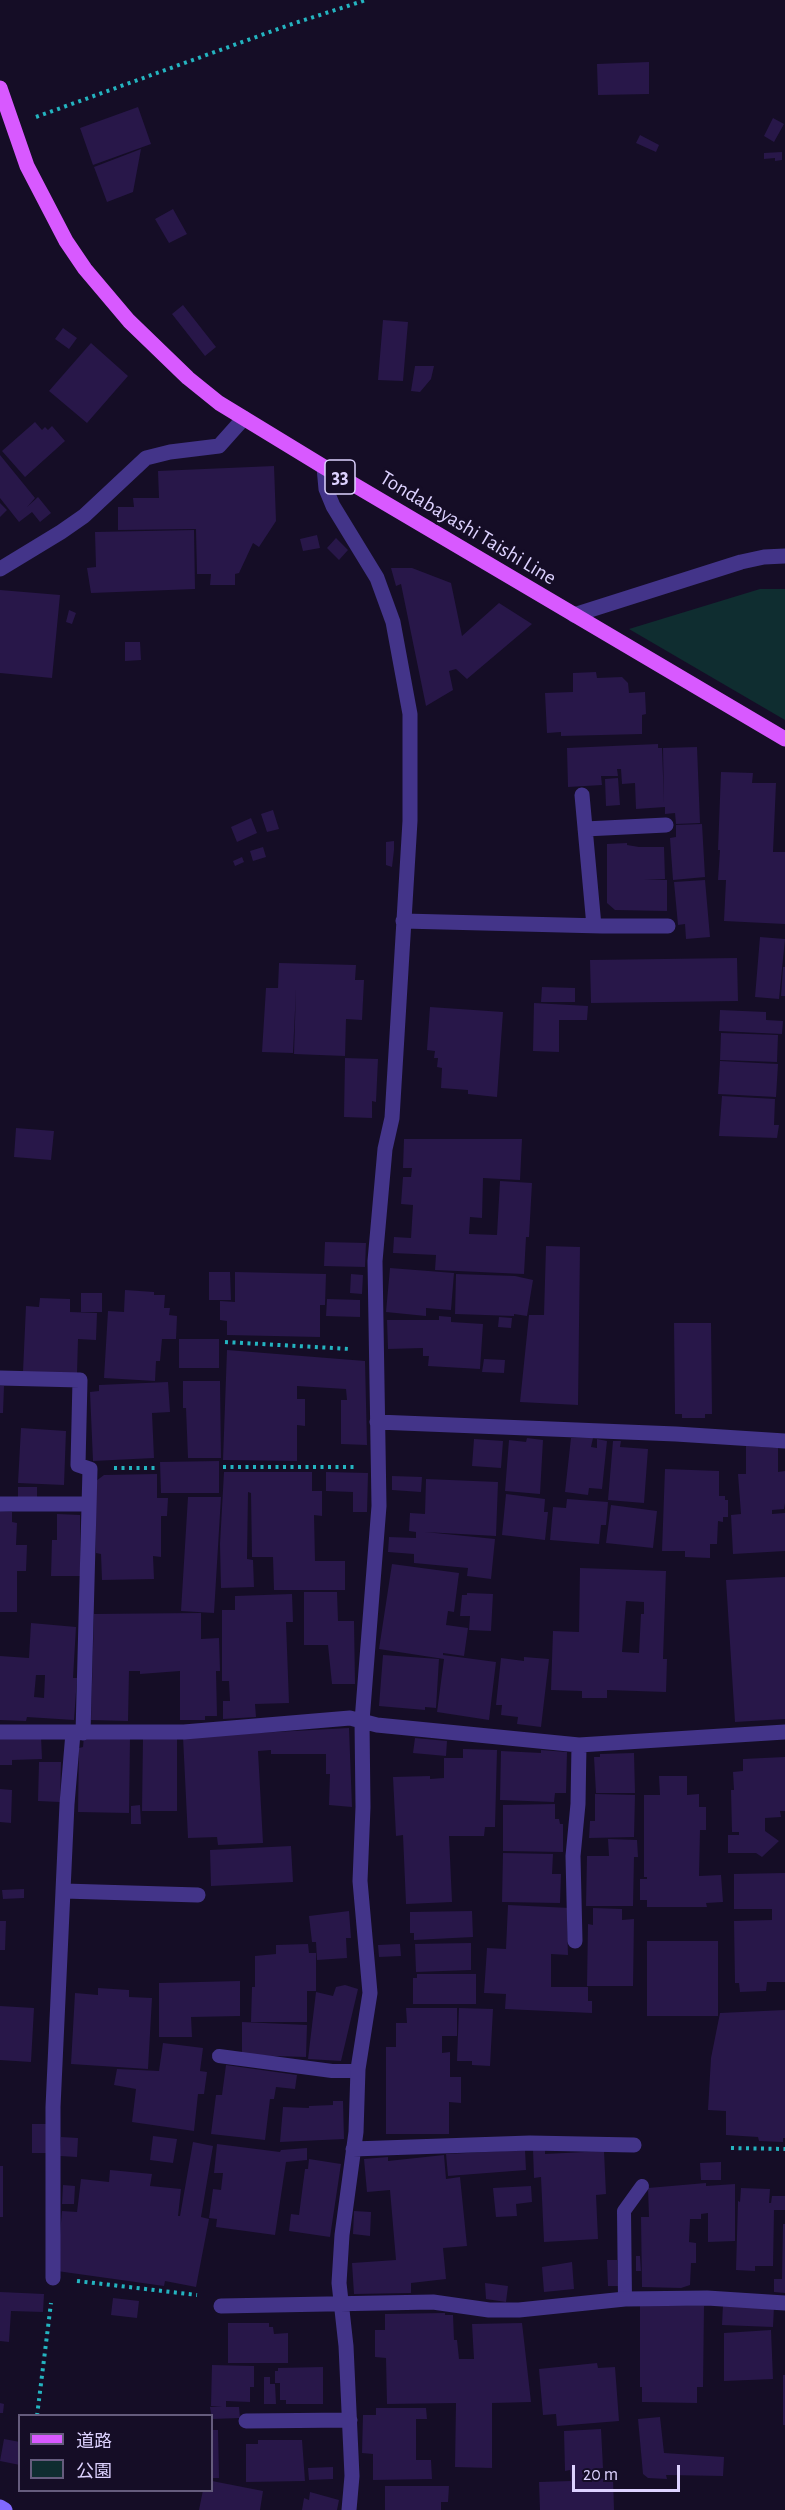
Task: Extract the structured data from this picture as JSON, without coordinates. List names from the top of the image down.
{
  "streets": {
    "main road": ["33", "Tondabayashi Taishi Line"]
  },
  "legend": ["道路", "公園"],
  "scale_bar": "20 m"
}
